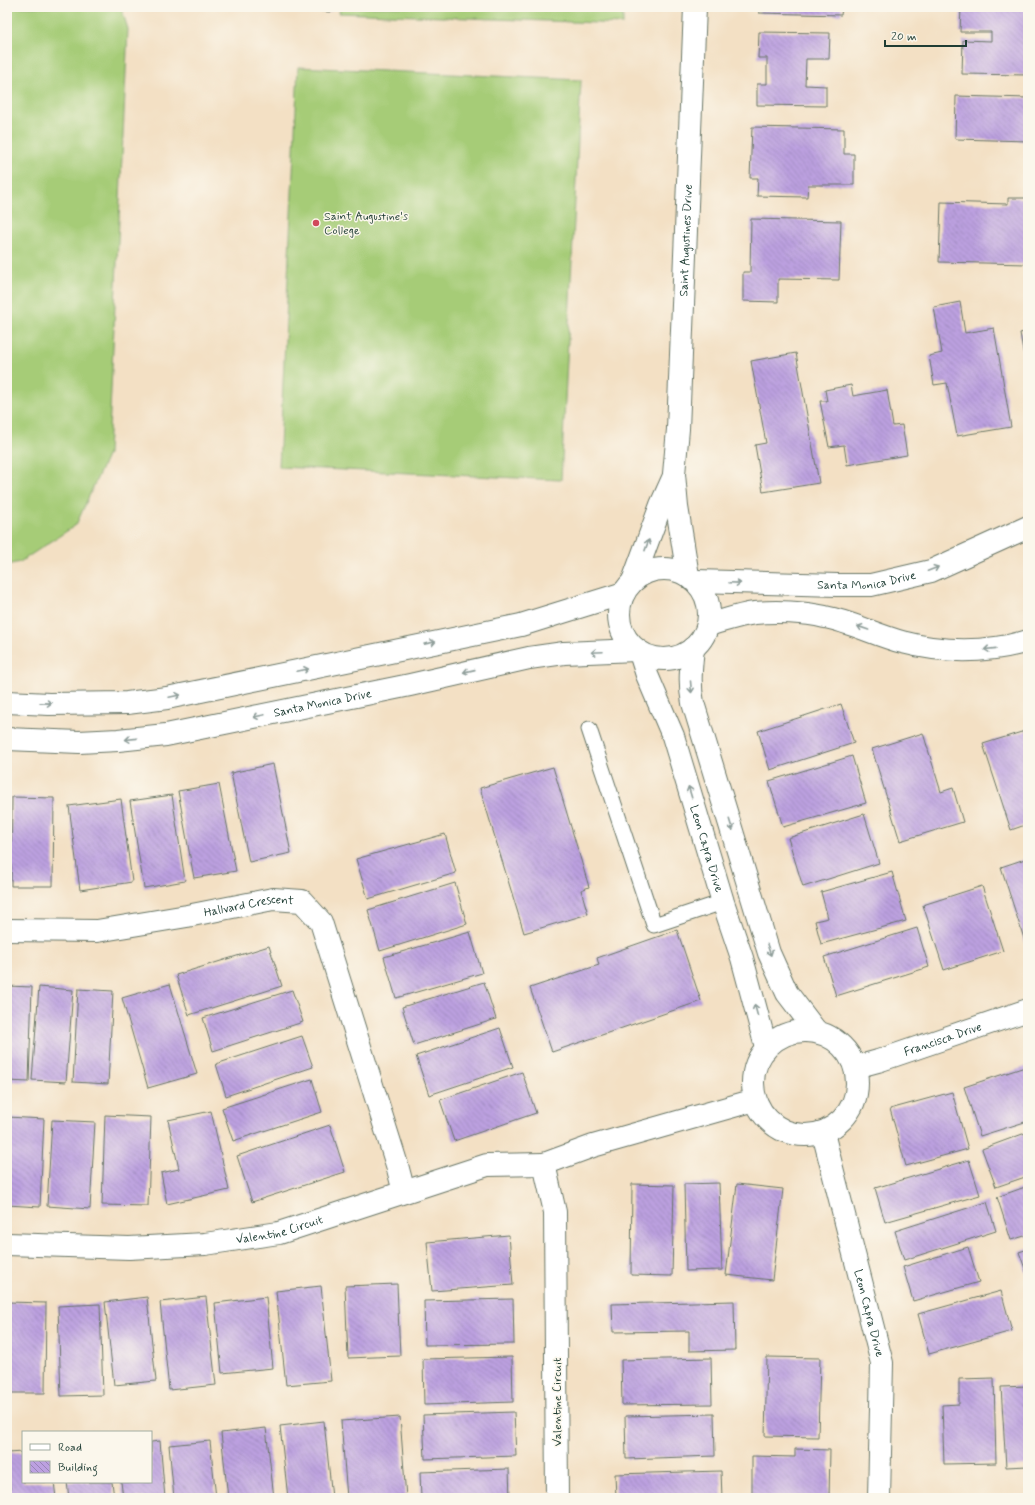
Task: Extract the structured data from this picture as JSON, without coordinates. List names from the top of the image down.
{
  "streets": {
    "street": [
      "Saint Augustines Drive",
      "Santa Monica Drive",
      "Leon Capra Drive",
      "Hallvard Crescent",
      "Francisca Drive",
      "Valentine Circuit"
    ]
  },
  "crossings": [
    ["Saint Augustines Drive", "Santa Monica Drive"],
    ["Saint Augustines Drive", "Leon Capra Drive"],
    ["Santa Monica Drive", "Leon Capra Drive"],
    ["Leon Capra Drive", "Francisca Drive"],
    ["Leon Capra Drive", "Valentine Circuit"],
    ["Hallvard Crescent", "Valentine Circuit"],
    ["Francisca Drive", "Valentine Circuit"]
  ],
  "places": ["Saint Augustine's College"],
  "legend": ["Road", "Building"],
  "scale_bar": "20 m"
}
